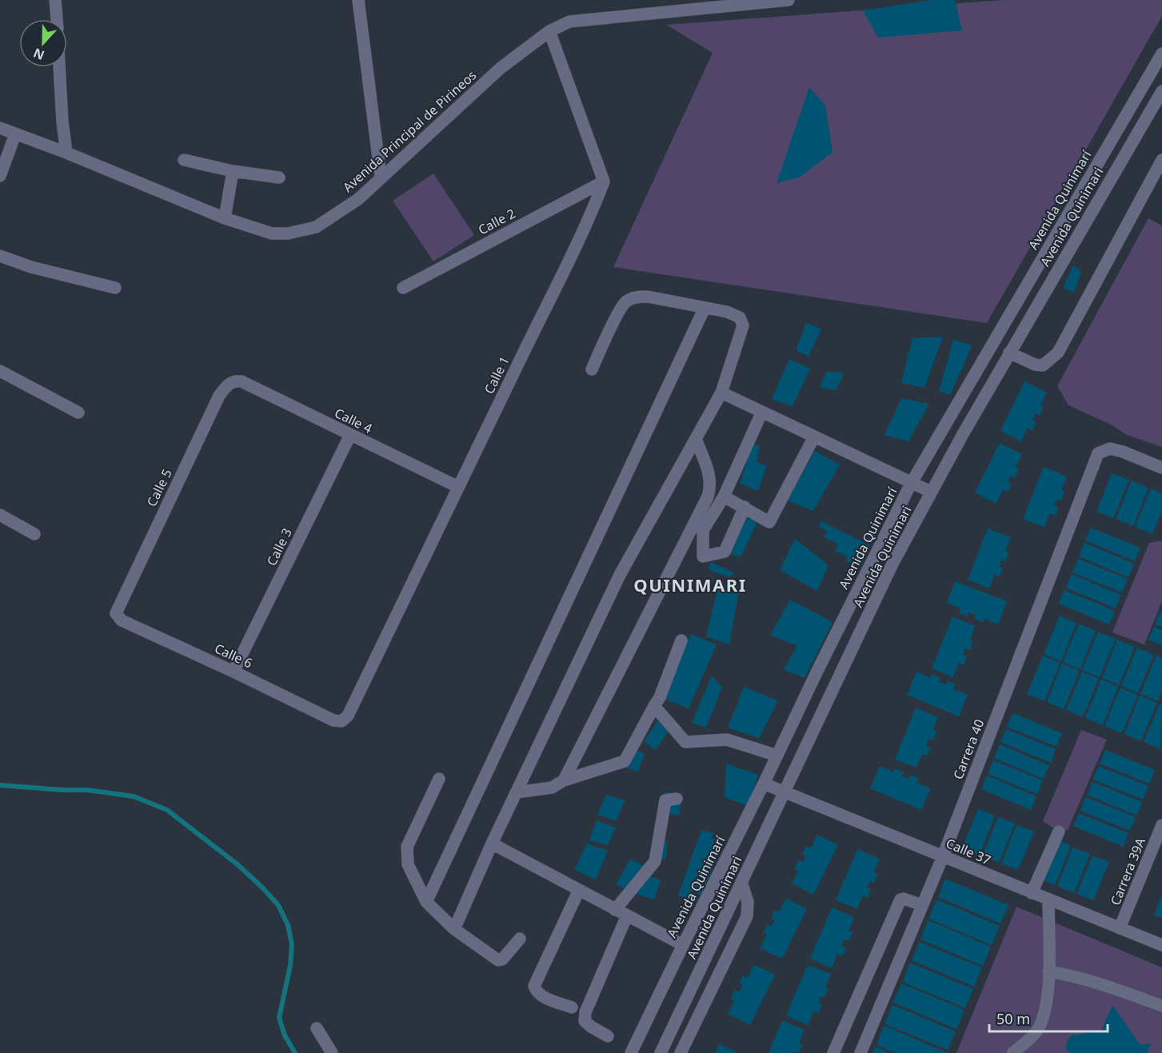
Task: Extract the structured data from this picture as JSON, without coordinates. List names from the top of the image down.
{
  "streets": {
    "street": [
      "Avenida Principal de Pirineos",
      "Avenida Quinimarí",
      "Avenida Quinimari",
      "Calle 2",
      "Calle 1",
      "Calle 4",
      "Calle 5",
      "Calle 3",
      "Calle 6",
      "Carrera 40",
      "Calle 37",
      "Carrera 39A"
    ]
  },
  "crossings": [
    ["Avenida Quinimarí", "Calle 37"],
    ["Avenida Quinimari", "Calle 37"],
    ["Calle 2", "Calle 1"],
    ["Calle 1", "Calle 4"],
    ["Calle 1", "Calle 6"],
    ["Calle 4", "Calle 5"],
    ["Calle 4", "Calle 3"],
    ["Calle 5", "Calle 6"],
    ["Calle 3", "Calle 6"],
    ["Carrera 40", "Calle 37"],
    ["Calle 37", "Carrera 39A"]
  ],
  "districts": ["QUINIMARI"],
  "scale_bar": "50 m",
  "north": "bottom"
}
